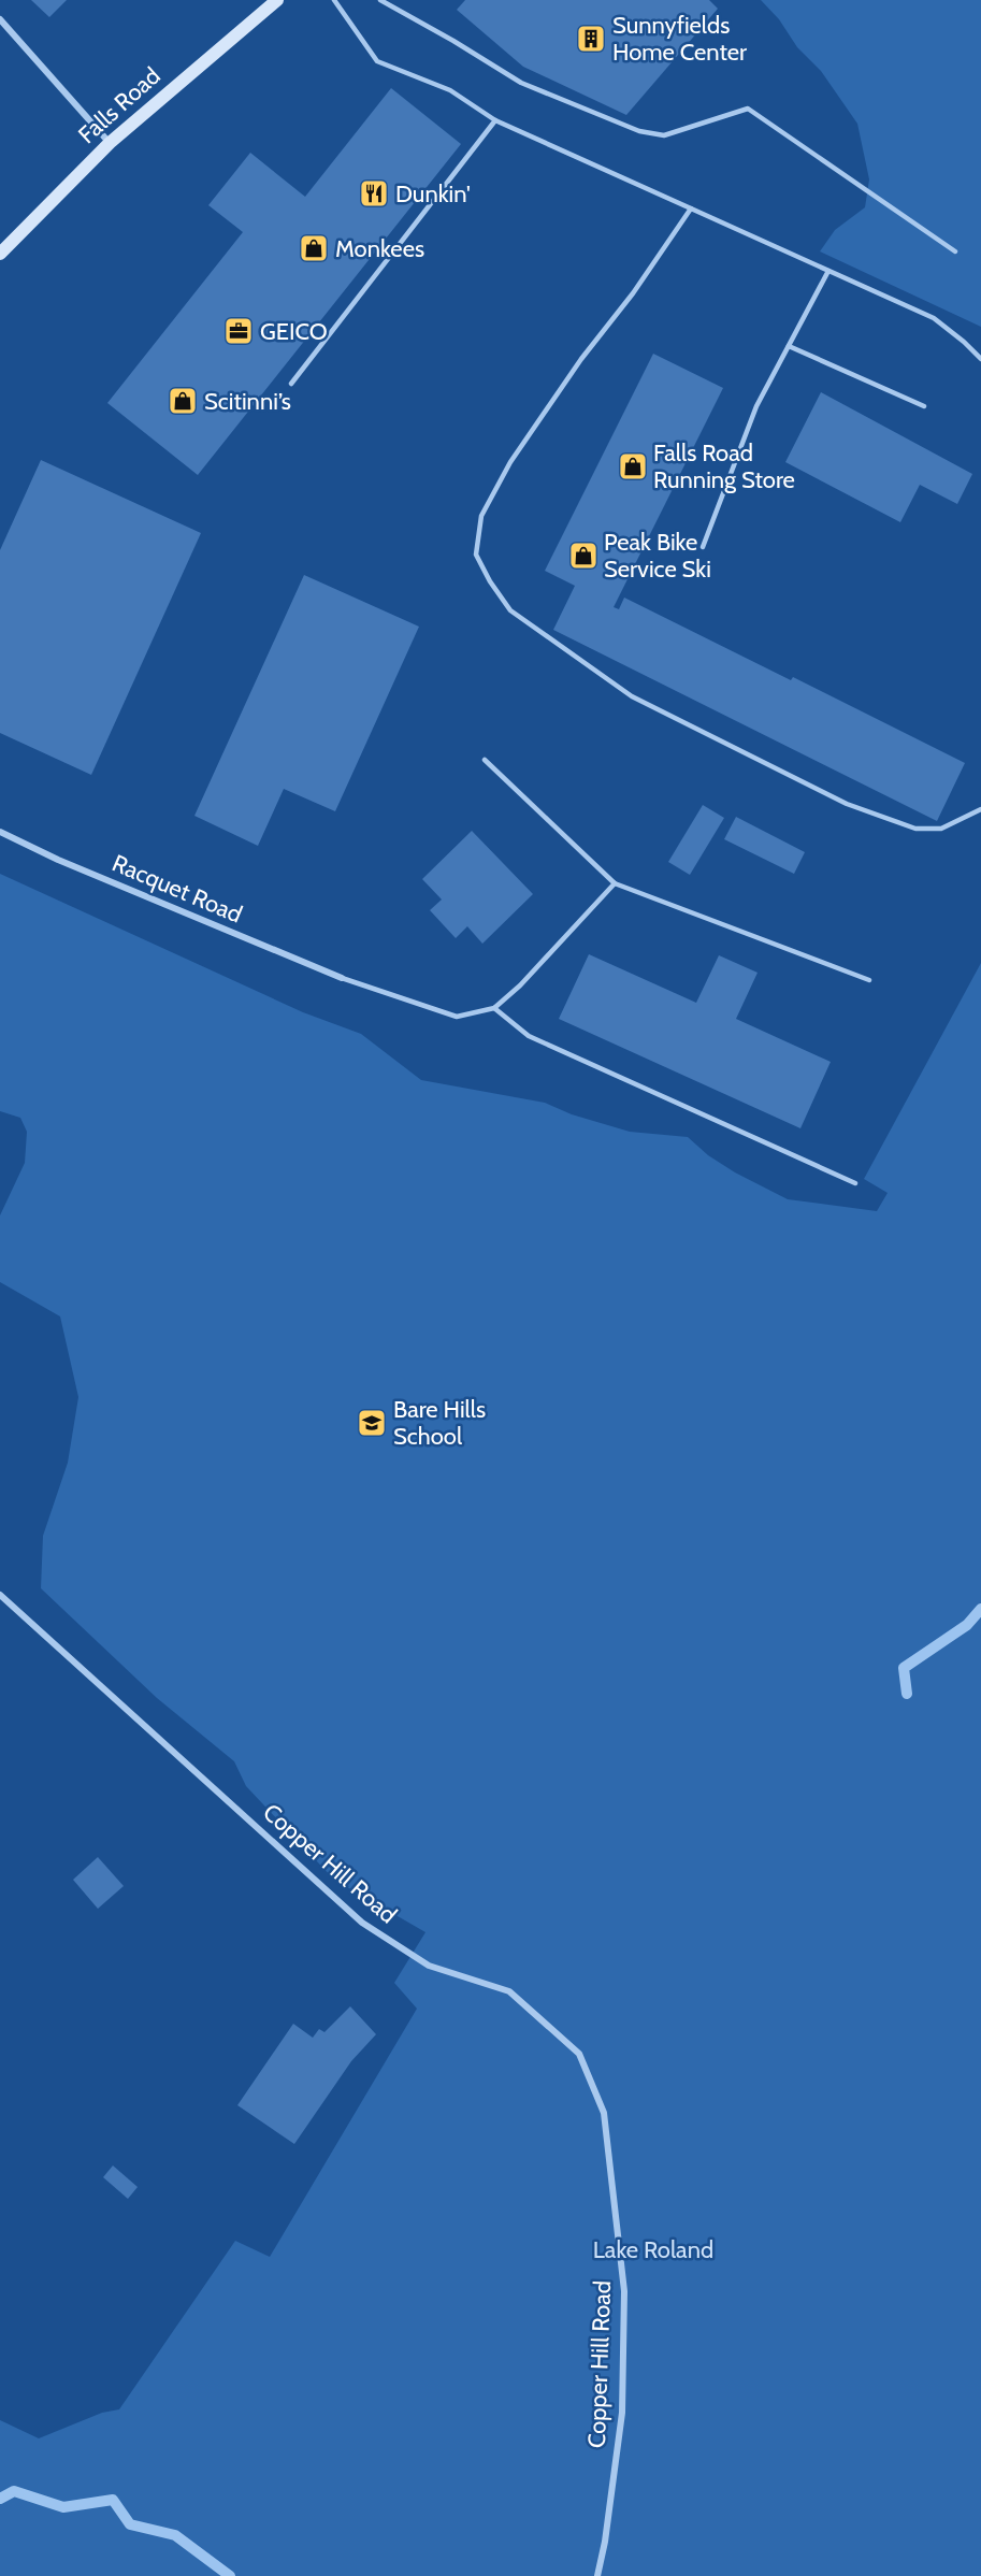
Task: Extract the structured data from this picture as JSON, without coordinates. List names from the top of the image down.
{
  "streets": {
    "main road": ["Falls Road"],
    "street": ["Racquet Road", "Copper Hill Road"]
  },
  "parks": ["Lake Roland"],
  "places": {
    "building": ["Sunnyfields Home Center"],
    "restaurant": ["Dunkin'"],
    "shop": [
      "Monkees",
      "Scitinni’s",
      "Falls Road Running Store",
      "Peak Bike Service Ski"
    ],
    "office": ["GEICO"],
    "school or university": ["Bare Hills School"]
  }
}
